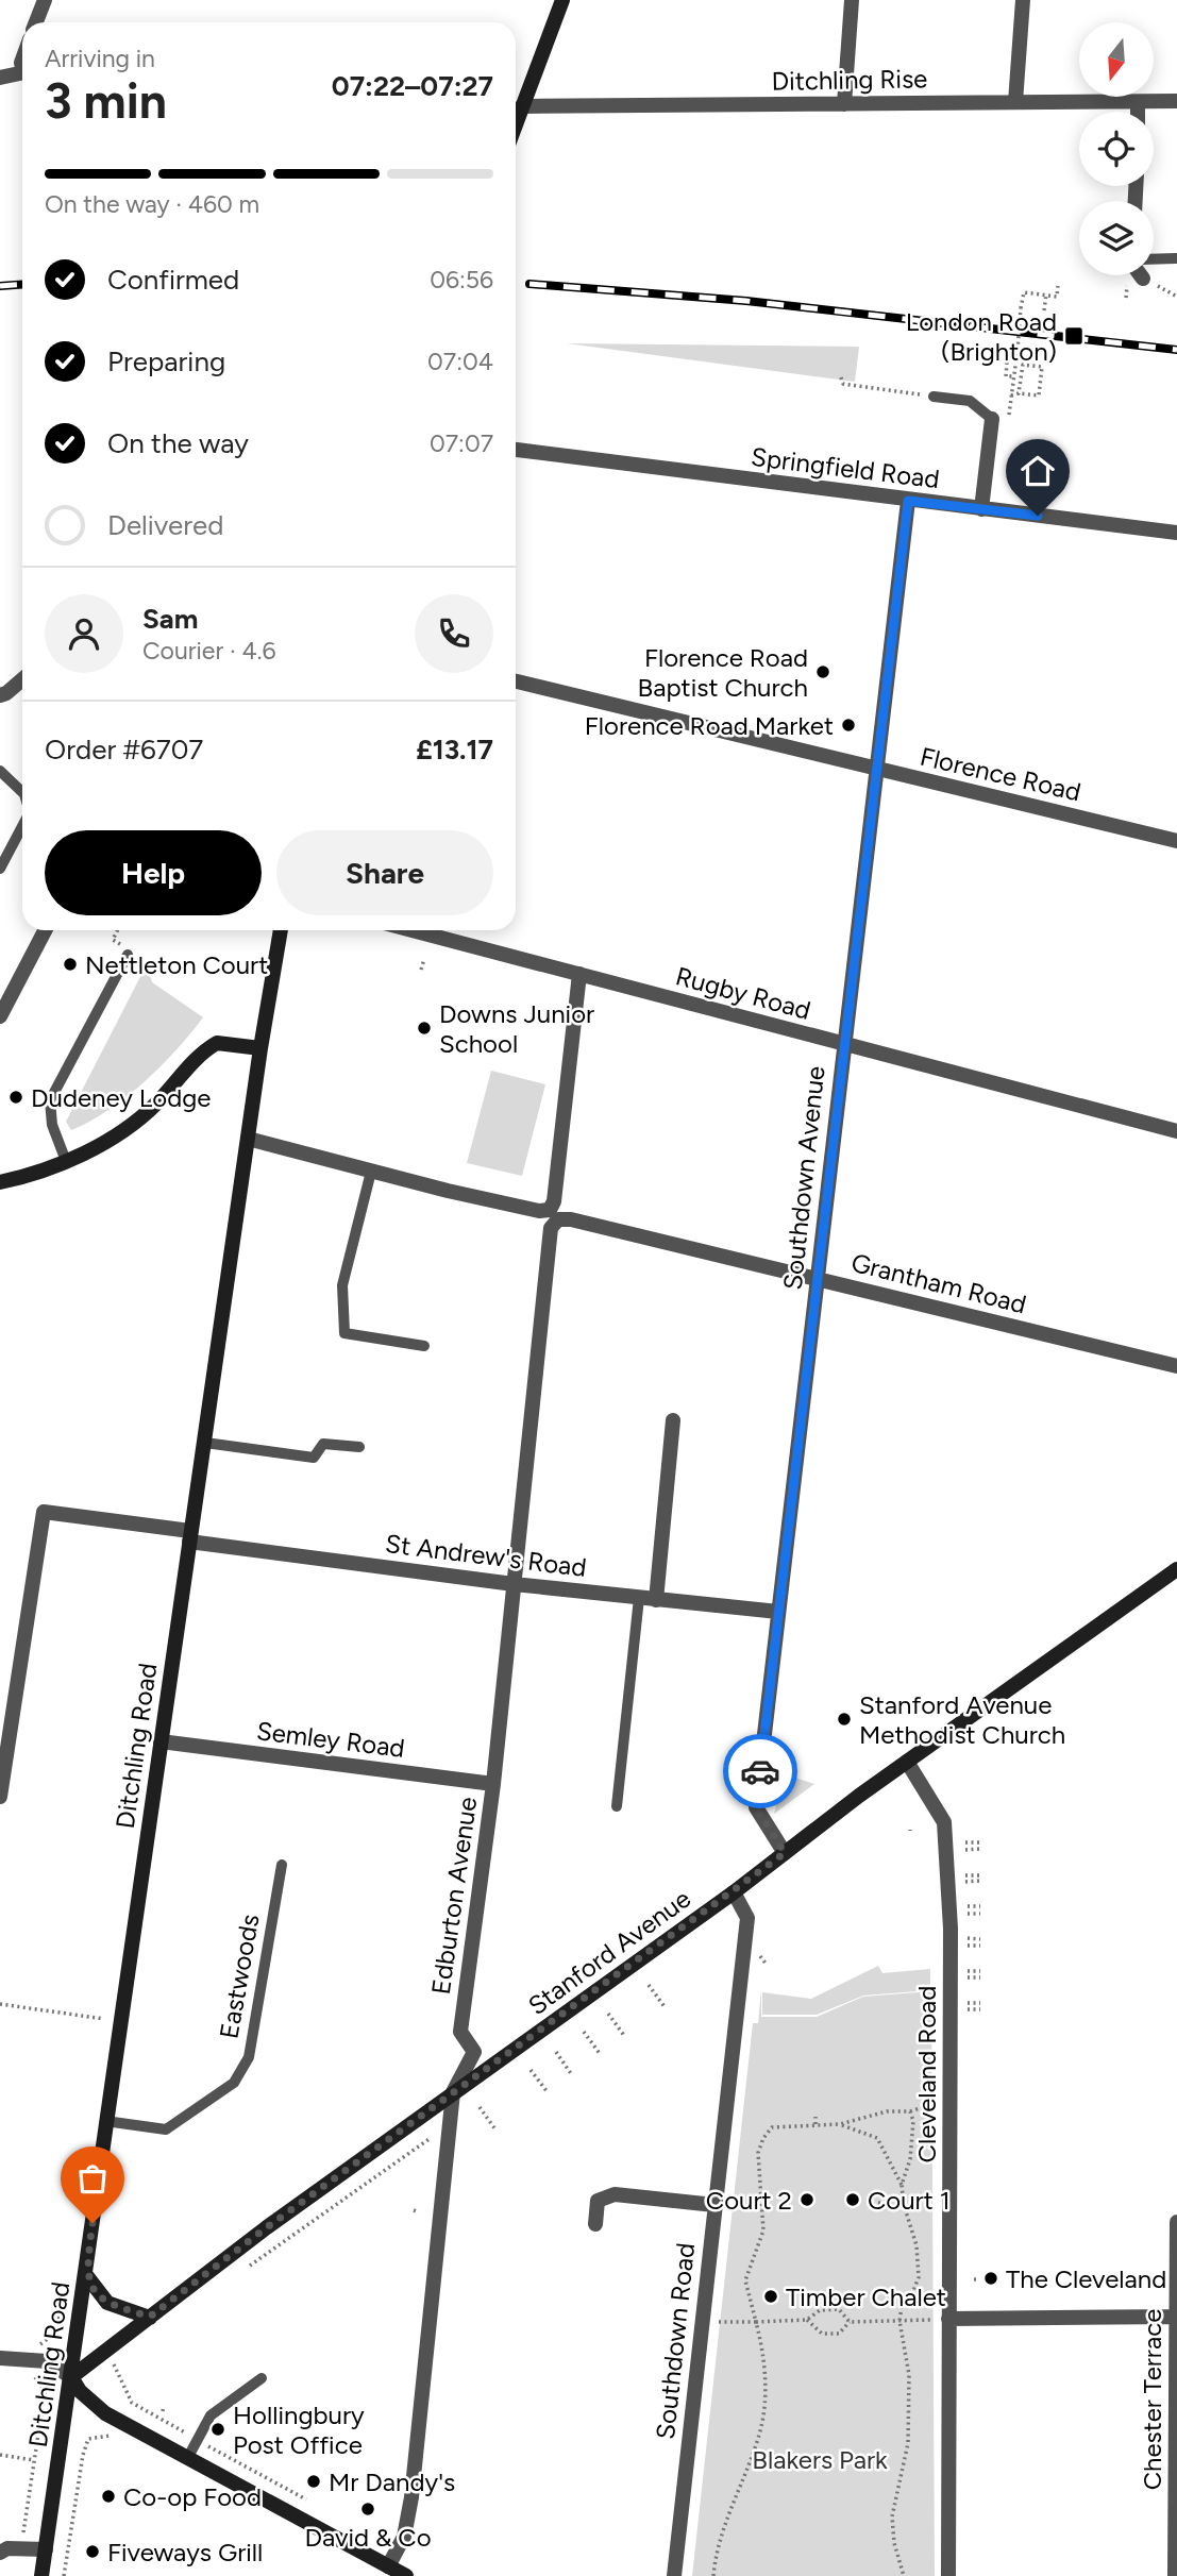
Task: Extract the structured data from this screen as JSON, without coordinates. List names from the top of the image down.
{
  "streets": {
    "street": [
      "Ditchling Rise",
      "Springfield Road",
      "Florence Road",
      "Rugby Road",
      "Southdown Avenue",
      "Grantham Road",
      "St Andrew's Road",
      "Semley Road",
      "Ditchling Road",
      "Edburton Avenue",
      "Stanford Avenue",
      "Cleveland Road",
      "Southdown Road",
      "Chester Terrace"
    ],
    "lane": ["Eastwoods"]
  },
  "crossings": [
    ["Springfield Road", "Southdown Avenue"],
    ["Florence Road", "Southdown Avenue"],
    ["Rugby Road", "Southdown Avenue"],
    ["Rugby Road", "Edburton Avenue"],
    ["Southdown Avenue", "Grantham Road"],
    ["Southdown Avenue", "St Andrew's Road"],
    ["Southdown Avenue", "Stanford Avenue"],
    ["Grantham Road", "Ditchling Road"],
    ["Grantham Road", "Edburton Avenue"],
    ["St Andrew's Road", "Ditchling Road"],
    ["St Andrew's Road", "Edburton Avenue"],
    ["Semley Road", "Ditchling Road"],
    ["Semley Road", "Edburton Avenue"],
    ["Ditchling Road", "Stanford Avenue"],
    ["Ditchling Road", "Eastwoods"],
    ["Edburton Avenue", "Stanford Avenue"],
    ["Stanford Avenue", "Cleveland Road"],
    ["Stanford Avenue", "Southdown Road"]
  ],
  "parks": ["Blakers Park"],
  "places": {
    "transit": ["London Road (Brighton)"],
    "other": [
      "Florence Road Baptist Church",
      "Florence Road Market",
      "Nettleton Court",
      "Downs Junior School",
      "Dudeney Lodge",
      "Stanford Avenue Methodist Church",
      "Court 2",
      "Court 1",
      "The Cleveland",
      "Timber Chalet",
      "Hollingbury Post Office",
      "Mr Dandy's",
      "Co-op Food",
      "David & Co",
      "Fiveways Grill"
    ]
  },
  "north": "bottom",
  "page": {
    "heading": ["3 min", "Arriving in", "07:22–07:27"],
    "panel": [
      "Sam",
      "Courier · 4.6",
      "Order #6707",
      "£13.17"
    ],
    "bar": "On the way · 460 m",
    "list": [
      ["Confirmed", "06:56"],
      ["Preparing", "07:04"],
      ["On the way", "07:07"],
      "Delivered"
    ],
    "buttons": ["Help", "Share"]
  }
}
